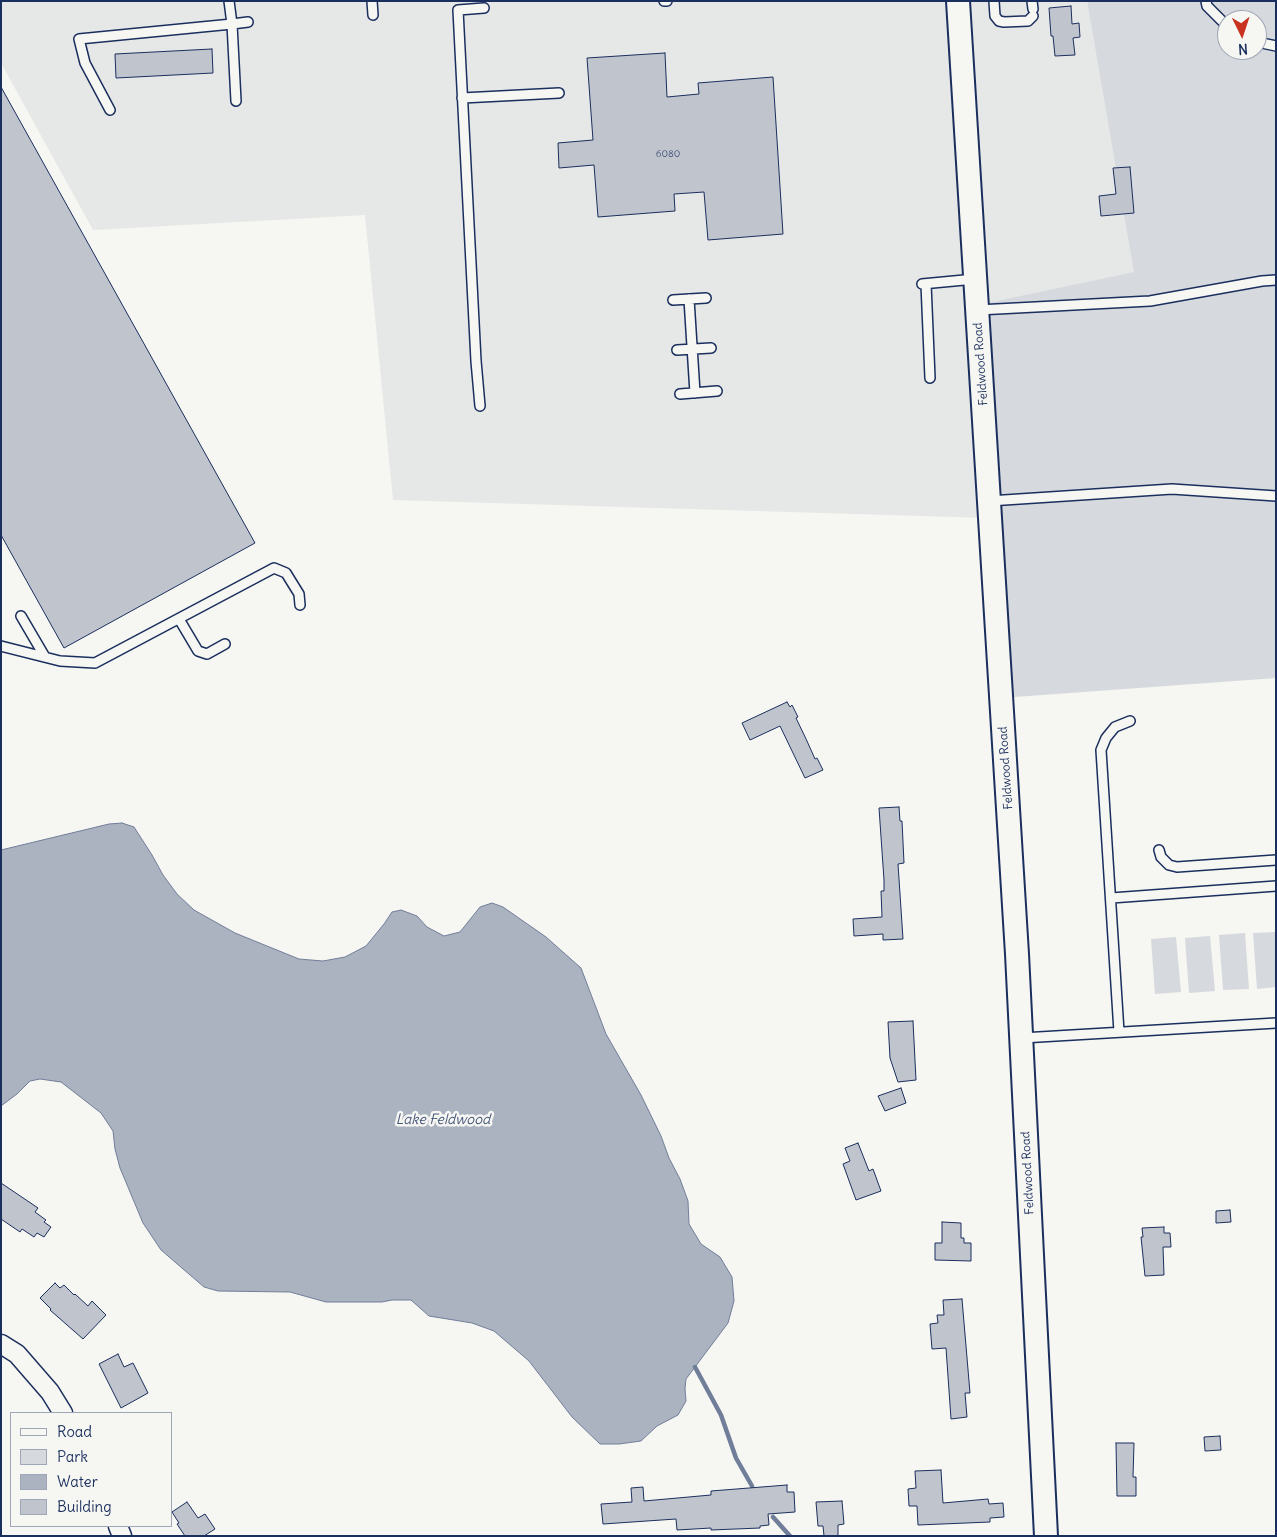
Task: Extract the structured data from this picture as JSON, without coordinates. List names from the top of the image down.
{
  "streets": {
    "street": ["Feldwood Road"]
  },
  "water": ["Lake Feldwood"],
  "house_numbers": ["6080"],
  "legend": [
    "Road",
    "Park",
    "Water",
    "Building"
  ],
  "north": "bottom"
}
